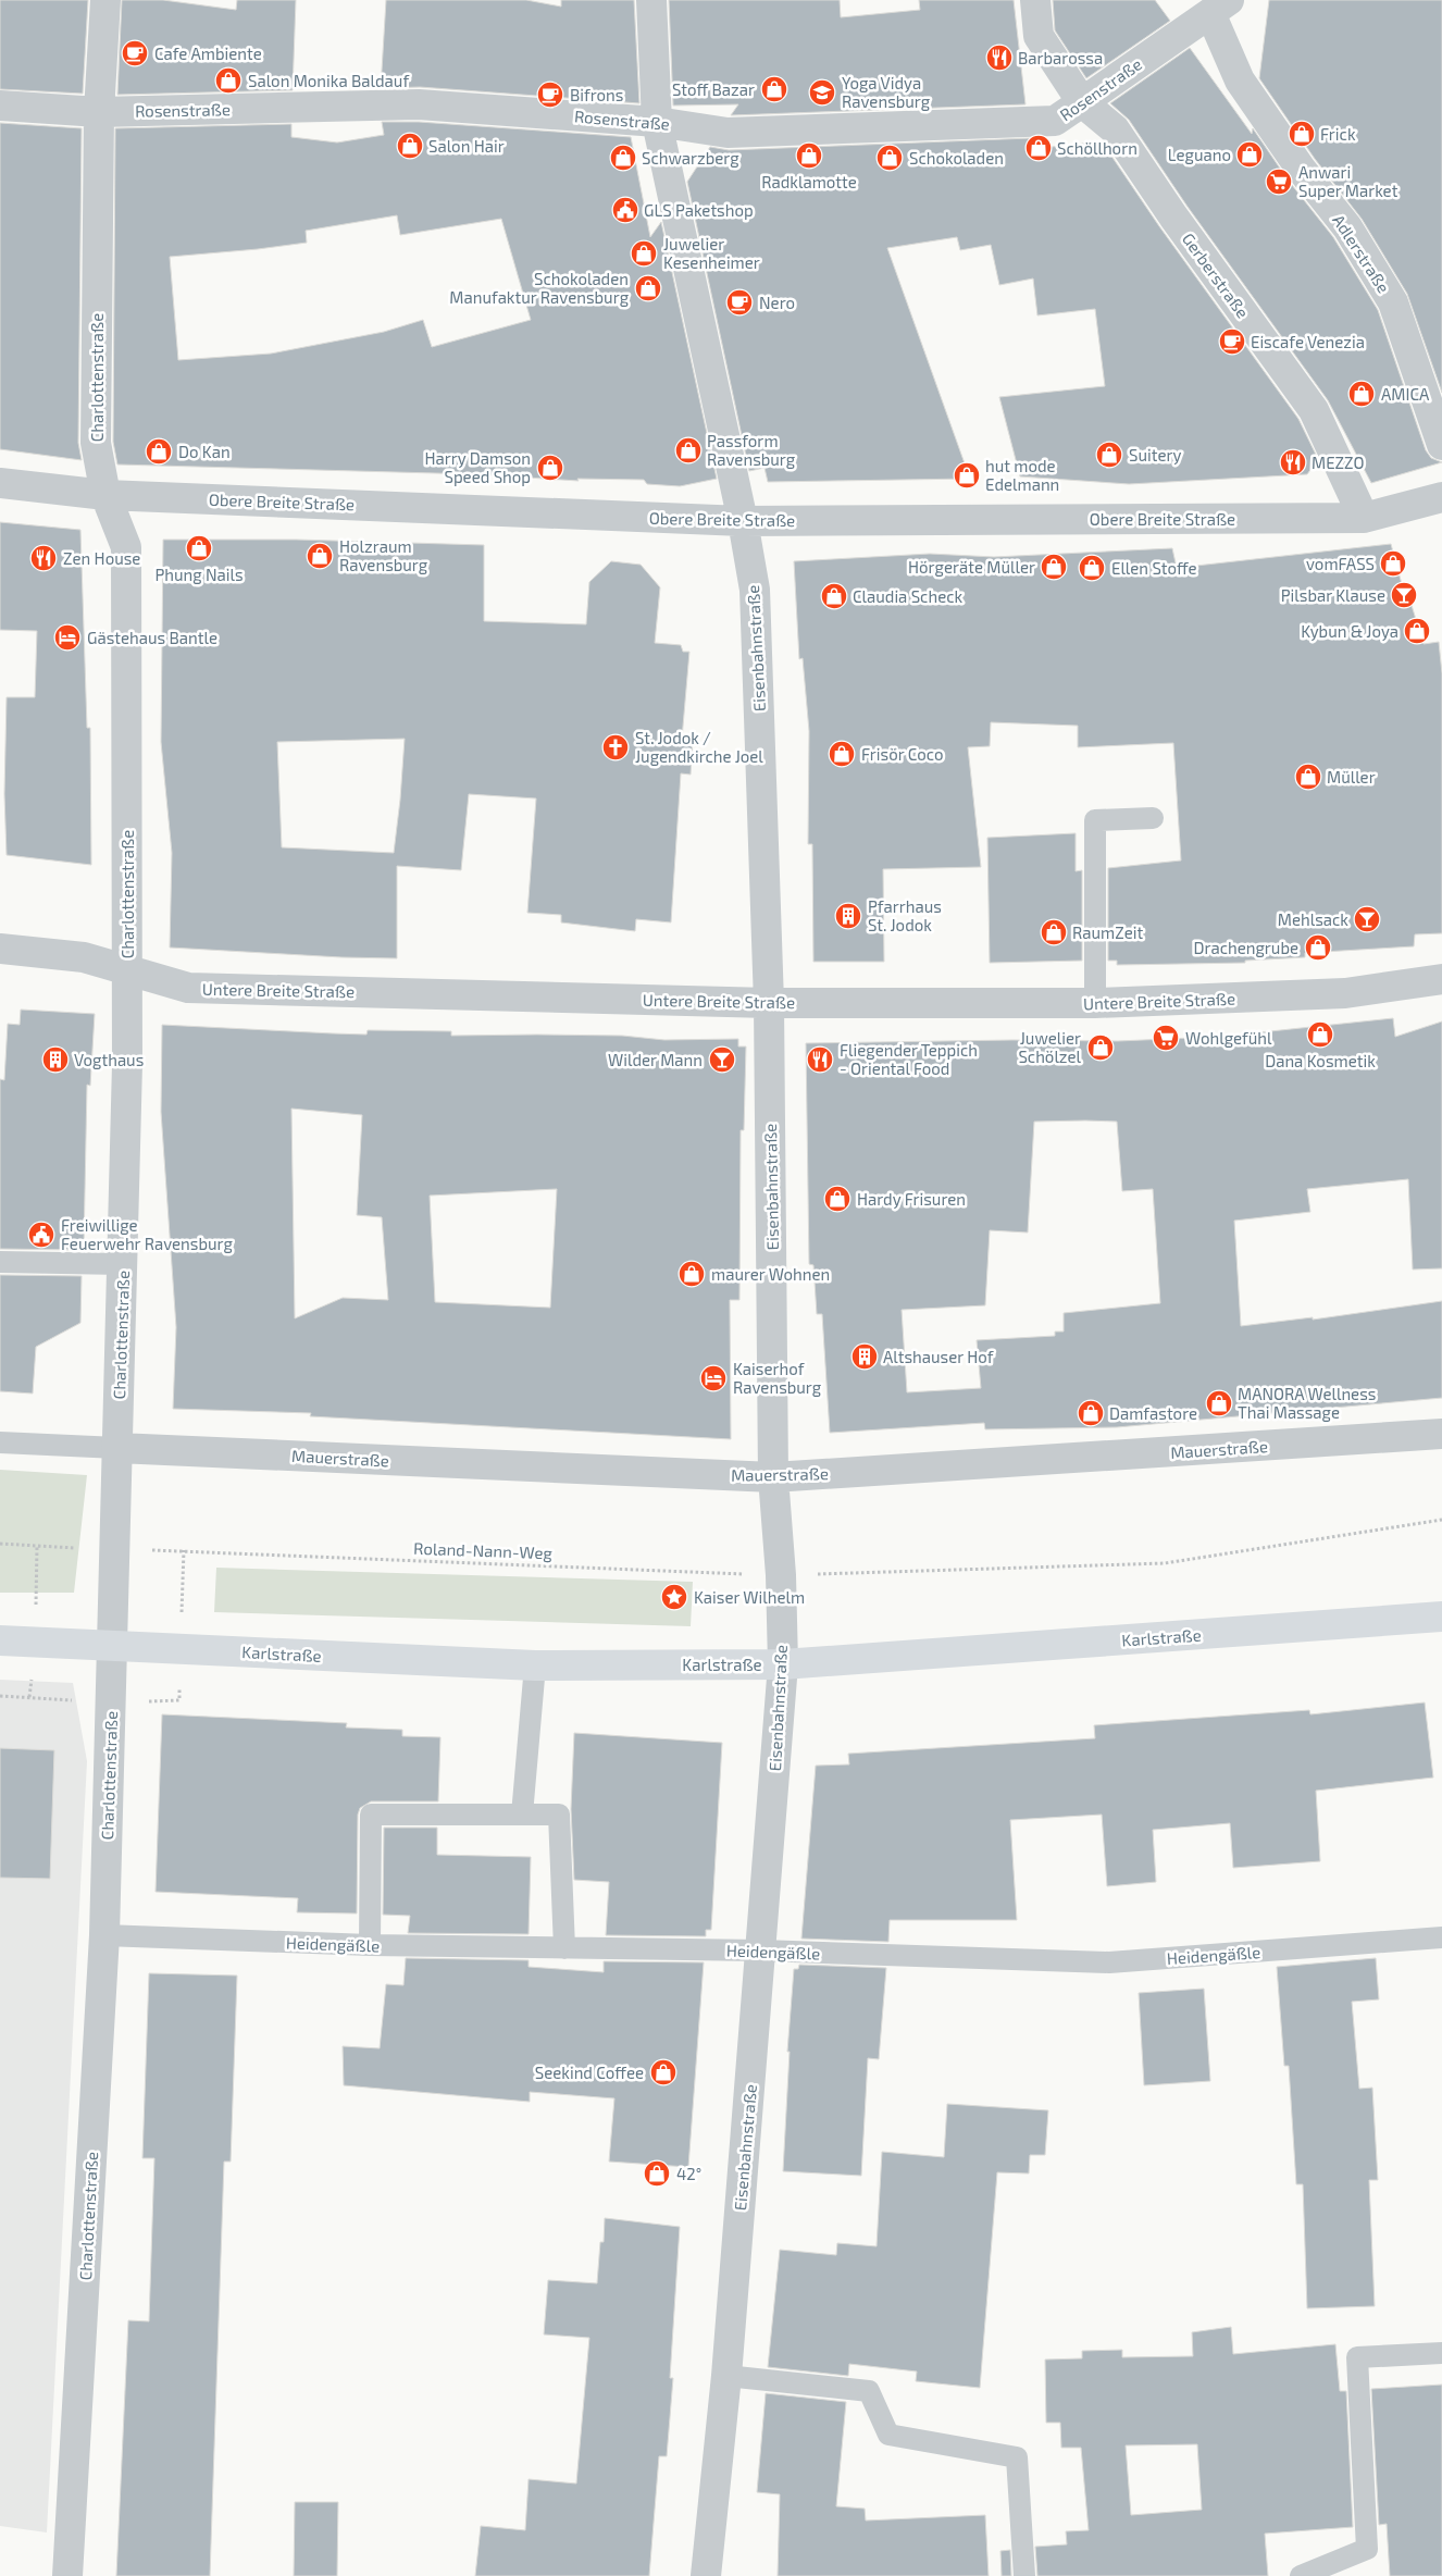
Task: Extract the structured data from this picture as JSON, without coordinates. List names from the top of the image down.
{
  "streets": {
    "main road": ["Karlstraße"],
    "street": [
      "Rosenstraße",
      "Adlerstraße",
      "Gerberstraße",
      "Charlottenstraße",
      "Obere Breite Straße",
      "Eisenbahnstraße",
      "Untere Breite Straße",
      "Mauerstraße"
    ],
    "lane": ["Heidengäßle"],
    "path": ["Roland-Nann-Weg"]
  },
  "crossings": [
    ["Rosenstraße", "Adlerstraße"],
    ["Rosenstraße", "Gerberstraße"],
    ["Rosenstraße", "Charlottenstraße"],
    ["Rosenstraße", "Eisenbahnstraße"],
    ["Gerberstraße", "Obere Breite Straße"],
    ["Charlottenstraße", "Obere Breite Straße"],
    ["Charlottenstraße", "Untere Breite Straße"],
    ["Charlottenstraße", "Mauerstraße"],
    ["Charlottenstraße", "Karlstraße"],
    ["Charlottenstraße", "Heidengäßle"],
    ["Obere Breite Straße", "Eisenbahnstraße"],
    ["Eisenbahnstraße", "Untere Breite Straße"],
    ["Eisenbahnstraße", "Mauerstraße"],
    ["Eisenbahnstraße", "Roland-Nann-Weg"],
    ["Eisenbahnstraße", "Karlstraße"],
    ["Eisenbahnstraße", "Heidengäßle"],
    ["Roland-Nann-Weg", "Karlstraße"]
  ],
  "places": {
    "cafe": [
      "Cafe Ambiente",
      "Bifrons",
      "Nero",
      "Eiscafe Venezia"
    ],
    "restaurant": [
      "Barbarossa",
      "MEZZO",
      "Zen House",
      "Fliegender Teppich - Oriental Food"
    ],
    "shop": [
      "Salon Monika Baldauf",
      "Stoff Bazar",
      "Frick",
      "Salon Hair",
      "Schöllhorn",
      "Leguano",
      "Radklamotte",
      "Schwarzberg",
      "Schokoladen",
      "Juwelier Kesenheimer",
      "Schokoladen Manufaktur Ravensburg",
      "AMICA",
      "Passform Ravensburg",
      "Do Kan",
      "Suitery",
      "Harry Damson Speed Shop",
      "hut mode Edelmann",
      "Phung Nails",
      "Holzraum Ravensburg",
      "vomFASS",
      "Hörgeräte Müller",
      "Ellen Stoffe",
      "Claudia Scheck",
      "Kybun & Joya",
      "Frisör Coco",
      "Müller",
      "RaumZeit",
      "Drachengrube",
      "Dana Kosmetik",
      "Juwelier Schölzel",
      "Hardy Frisuren",
      "maurer Wohnen",
      "MANORA Wellness Thai Massage",
      "Damfastore",
      "Seekind Coffee",
      "42°"
    ],
    "school or university": ["Yoga Vidya Ravensburg"],
    "supermarket": ["Anwari Super Market", "Wohlgefühl"],
    "public building": ["GLS Paketshop", "Freiwillige Feuerwehr Ravensburg"],
    "bar": ["Pilsbar Klause", "Mehlsack", "Wilder Mann"],
    "hotel": ["Gästehaus Bantle", "Kaiserhof Ravensburg"],
    "church": ["St. Jodok / Jugendkirche Joel"],
    "building": ["Pfarrhaus St. Jodok", "Vogthaus", "Altshauser Hof"],
    "place": ["Kaiser Wilhelm"]
  }
}
